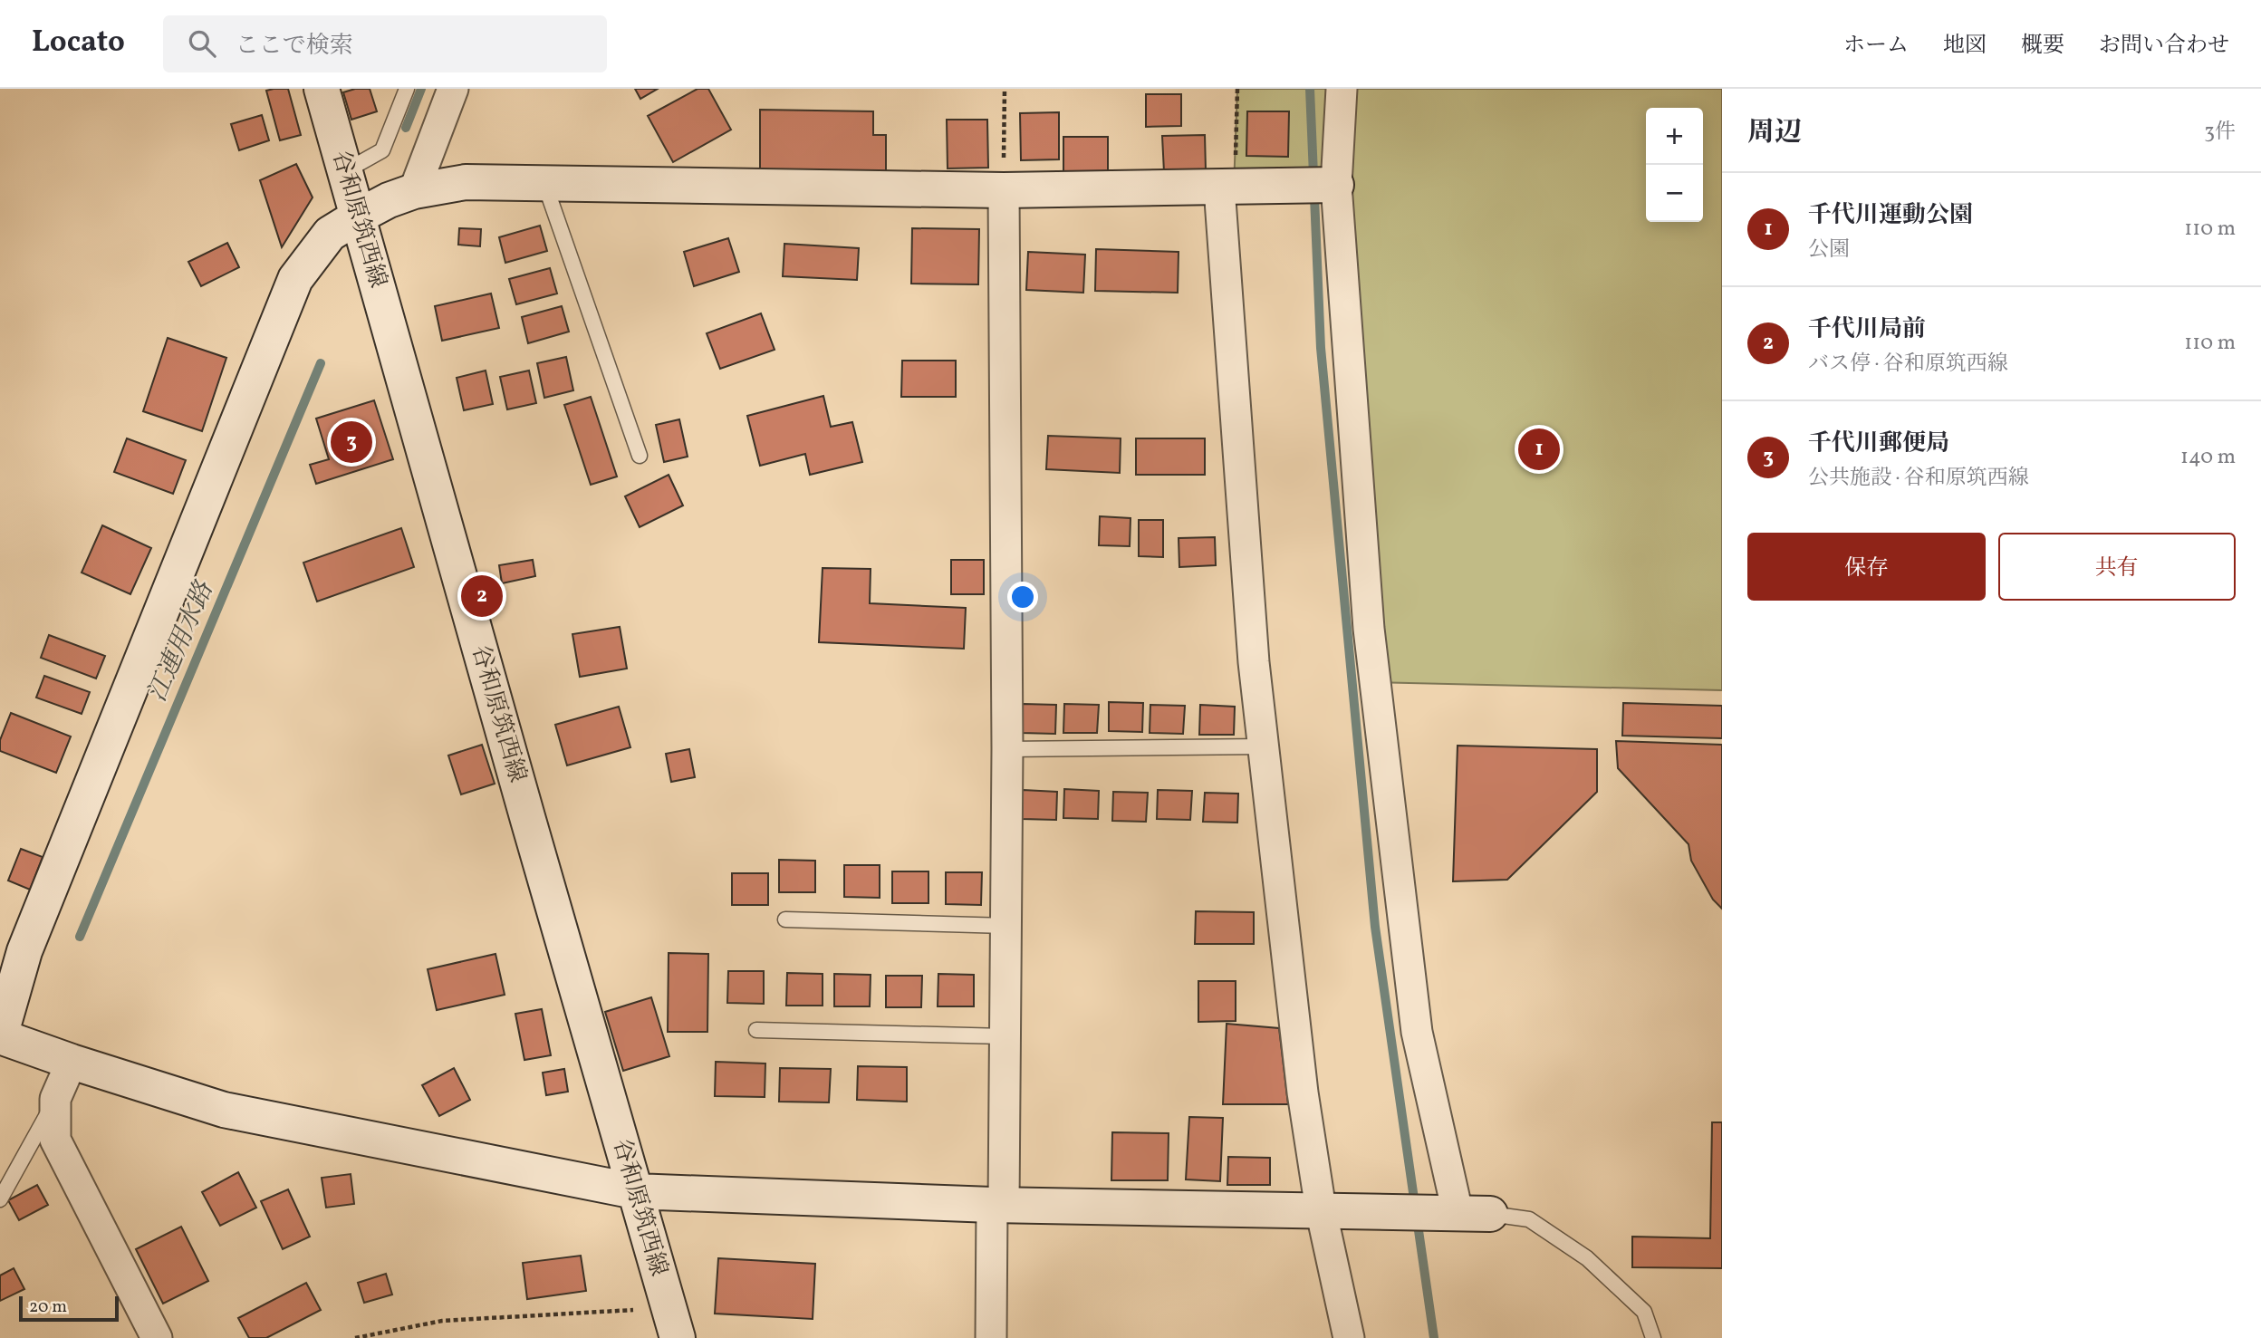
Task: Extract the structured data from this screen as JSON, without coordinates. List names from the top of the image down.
{
  "streets": {
    "street": ["谷和原筑西線"]
  },
  "water": ["江連用水路"],
  "scale_bar": "20 m",
  "page": {
    "header": "Locato",
    "search": "ここで検索",
    "nav": [
      "ホーム",
      "地図",
      "概要",
      "お問い合わせ"
    ],
    "heading": ["周辺", "3件"],
    "map_buttons": ["+", "−"],
    "list": [
      {
        "mark": "1",
        "name": "千代川運動公園",
        "note": "公園",
        "value": "110 m"
      },
      {
        "mark": "2",
        "name": "千代川局前",
        "note": "バス停 · 谷和原筑西線",
        "value": "110 m"
      },
      {
        "mark": "3",
        "name": "千代川郵便局",
        "note": "公共施設 · 谷和原筑西線",
        "value": "140 m"
      }
    ],
    "pins": ["3", "1", "2"],
    "buttons": ["保存", "共有"],
    "scale": "20 m"
  }
}
